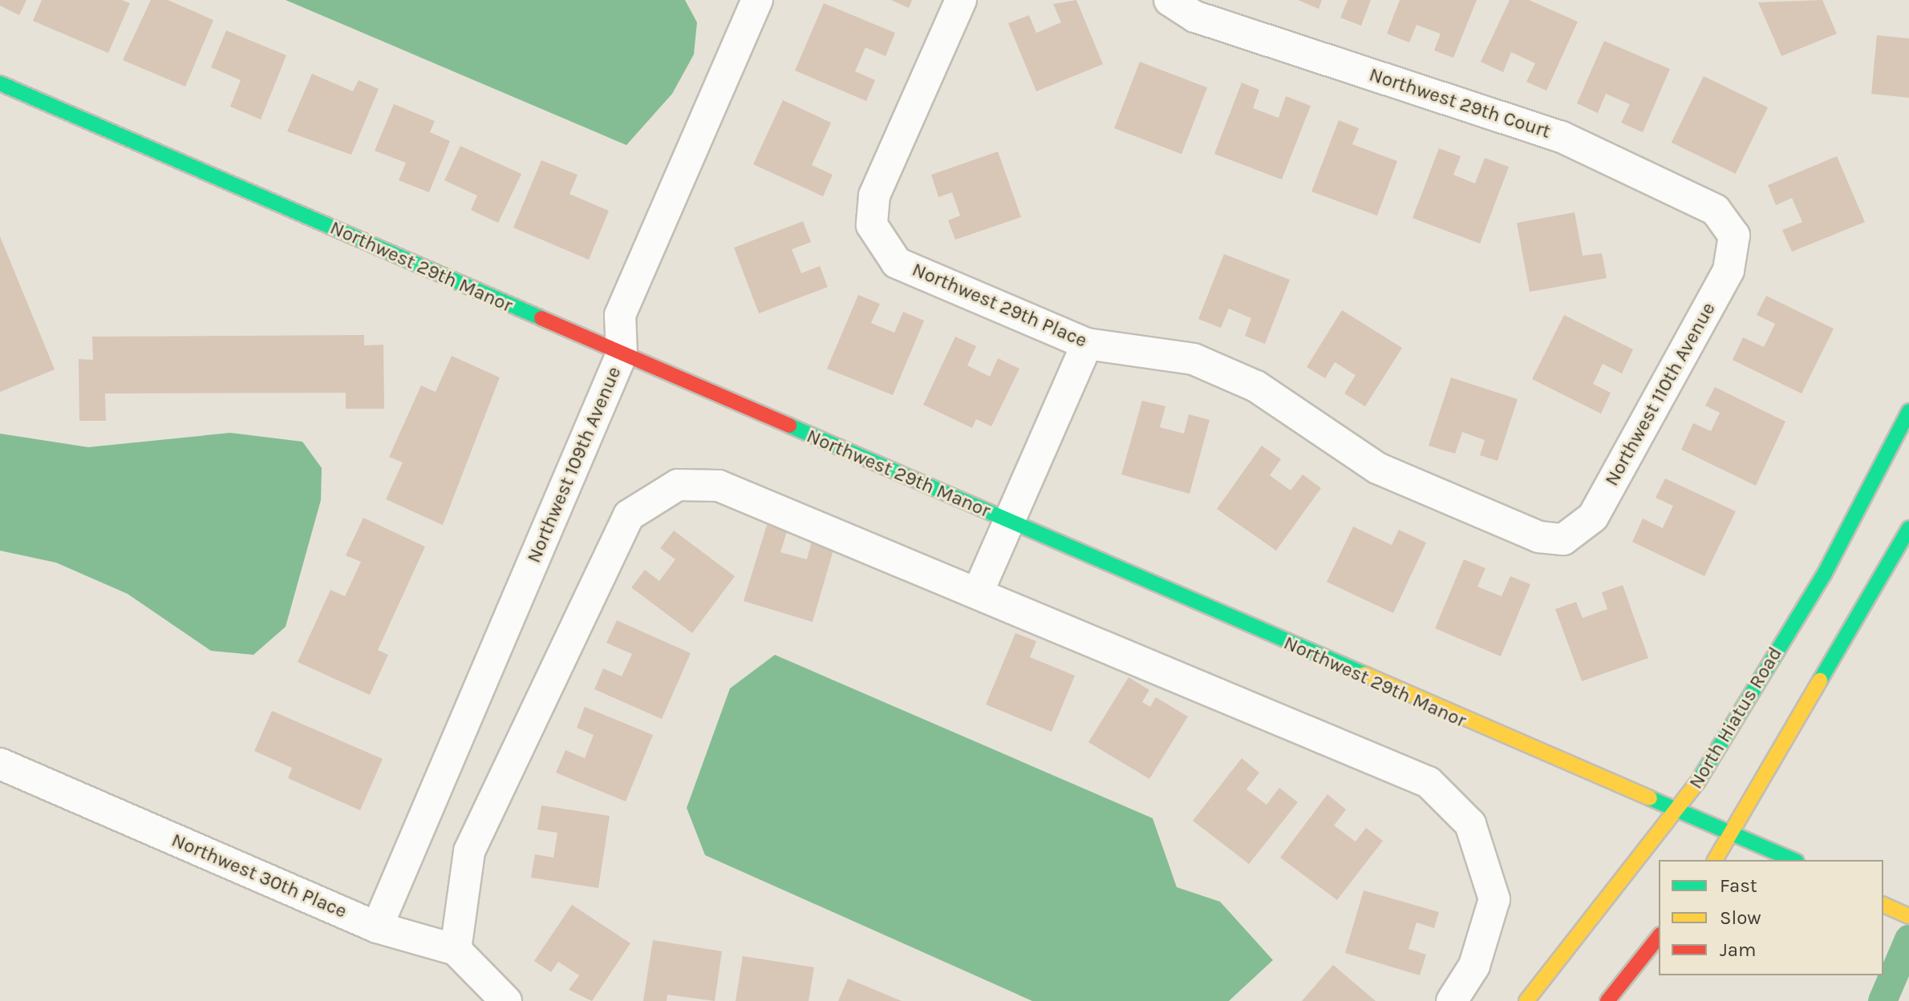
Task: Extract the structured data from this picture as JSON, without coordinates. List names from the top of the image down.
{
  "streets": {
    "street": [
      "Northwest 29th Court",
      "Northwest 29th Manor",
      "Northwest 29th Place",
      "Northwest 110th Avenue",
      "Northwest 109th Avenue",
      "North Hiatus Road",
      "Northwest 30th Place"
    ]
  },
  "crossings": [
    ["Northwest 29th Court", "Northwest 110th Avenue"],
    ["Northwest 29th Manor", "Northwest 109th Avenue"],
    ["Northwest 29th Manor", "North Hiatus Road"],
    ["Northwest 29th Place", "Northwest 110th Avenue"],
    ["Northwest 109th Avenue", "Northwest 30th Place"]
  ],
  "legend": ["Fast", "Slow", "Jam"]
}
